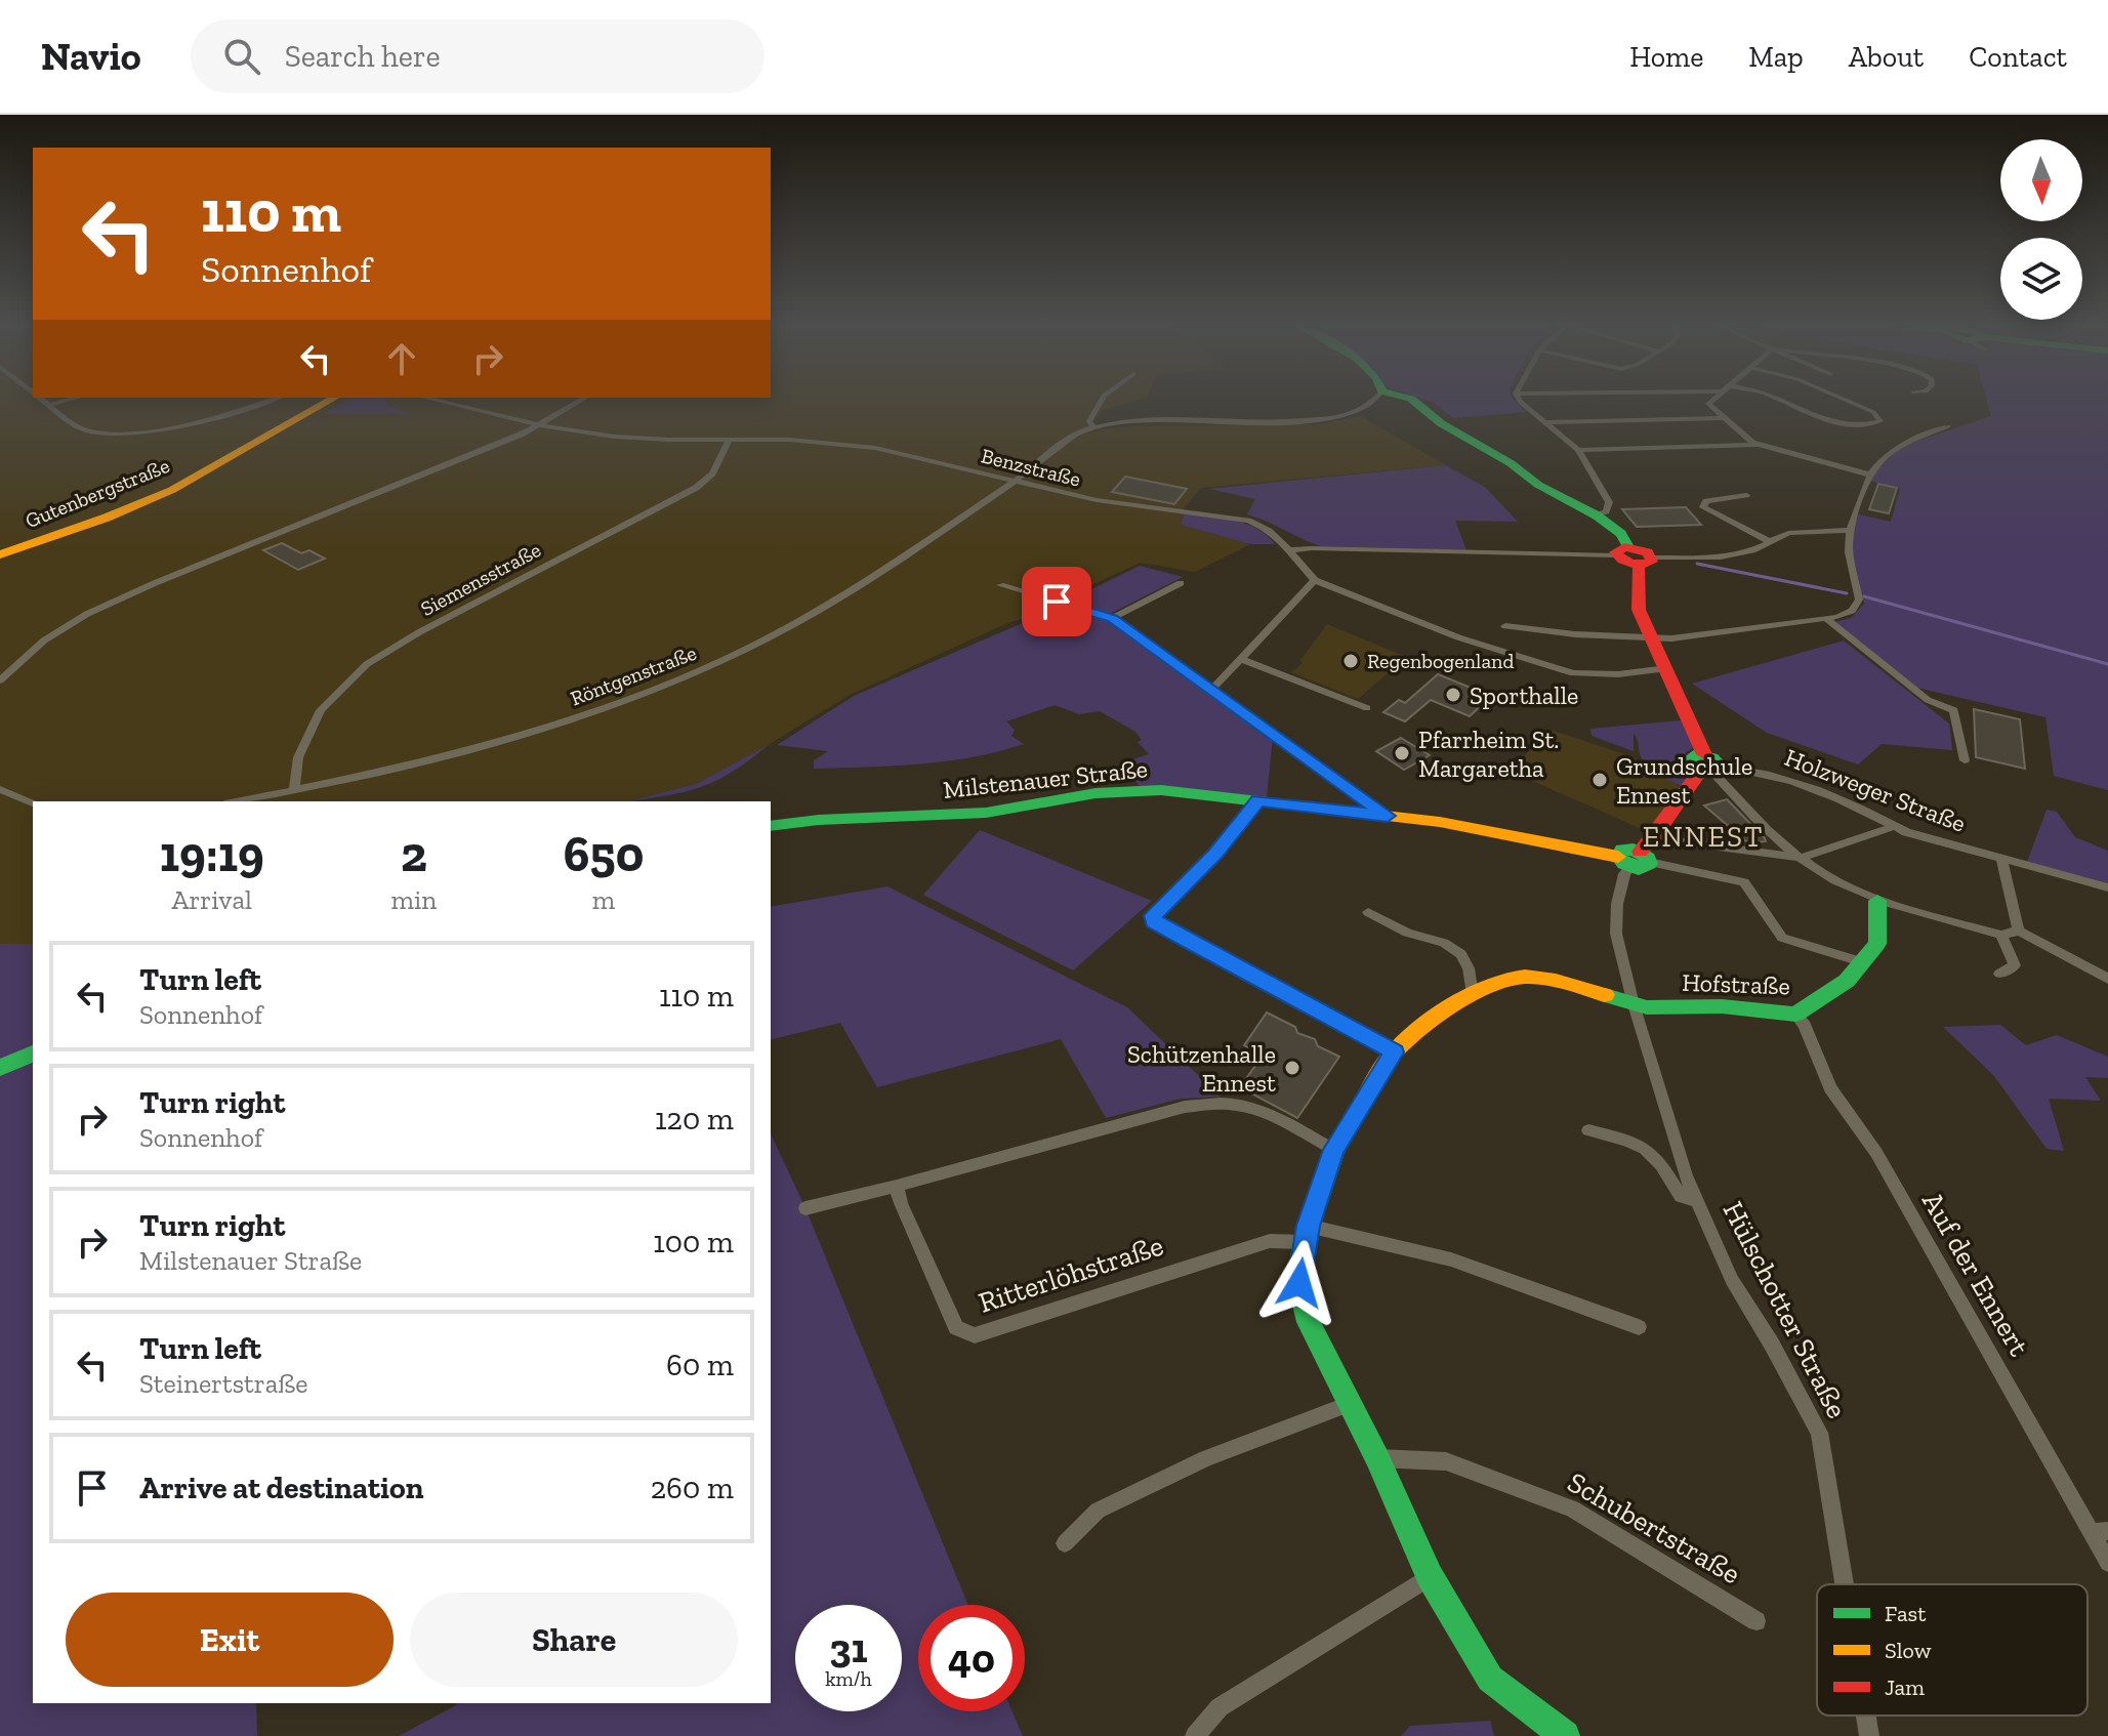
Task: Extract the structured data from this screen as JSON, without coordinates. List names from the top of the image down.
{
  "streets": {
    "street": [
      "Benzstraße",
      "Gutenbergstraße",
      "Siemensstraße",
      "Röntgenstraße",
      "Milstenauer Straße",
      "Holzweger Straße",
      "Hofstraße",
      "Ritterlöhstraße",
      "Auf der Ennert",
      "Hülschotter Straße",
      "Schubertstraße"
    ]
  },
  "crossings": [
    ["Benzstraße", "Siemensstraße"],
    ["Benzstraße", "Röntgenstraße"],
    ["Siemensstraße", "Röntgenstraße"],
    ["Milstenauer Straße", "Hülschotter Straße"],
    ["Holzweger Straße", "Hülschotter Straße"],
    ["Hofstraße", "Auf der Ennert"],
    ["Hofstraße", "Hülschotter Straße"]
  ],
  "districts": ["ENNEST"],
  "places": [
    "Regenbogenland",
    "Sporthalle",
    "Pfarrheim St. Margaretha",
    "Grundschule Ennest",
    "Schützenhalle Ennest"
  ],
  "legend": ["Fast", "Slow", "Jam"],
  "north": "bottom",
  "page": {
    "header": "Navio",
    "search": "Search here",
    "nav": [
      "Home",
      "Map",
      "About",
      "Contact"
    ],
    "turn": ["110 m", "Sonnenhof"],
    "eta": [
      "19:19",
      "Arrival",
      "2",
      "min",
      "650",
      "m"
    ],
    "list": [
      {
        "name": "Turn left",
        "note": "Sonnenhof",
        "value": "110 m"
      },
      {
        "name": "Turn right",
        "note": "Sonnenhof",
        "value": "120 m"
      },
      {
        "name": "Turn right",
        "note": "Milstenauer Straße",
        "value": "100 m"
      },
      {
        "name": "Turn left",
        "note": "Steinertstraße",
        "value": "60 m"
      },
      {
        "name": "Arrive at destination",
        "value": "260 m"
      }
    ],
    "buttons": ["Exit", "Share"],
    "speed": "31 km/h",
    "limit": "40"
  }
}
